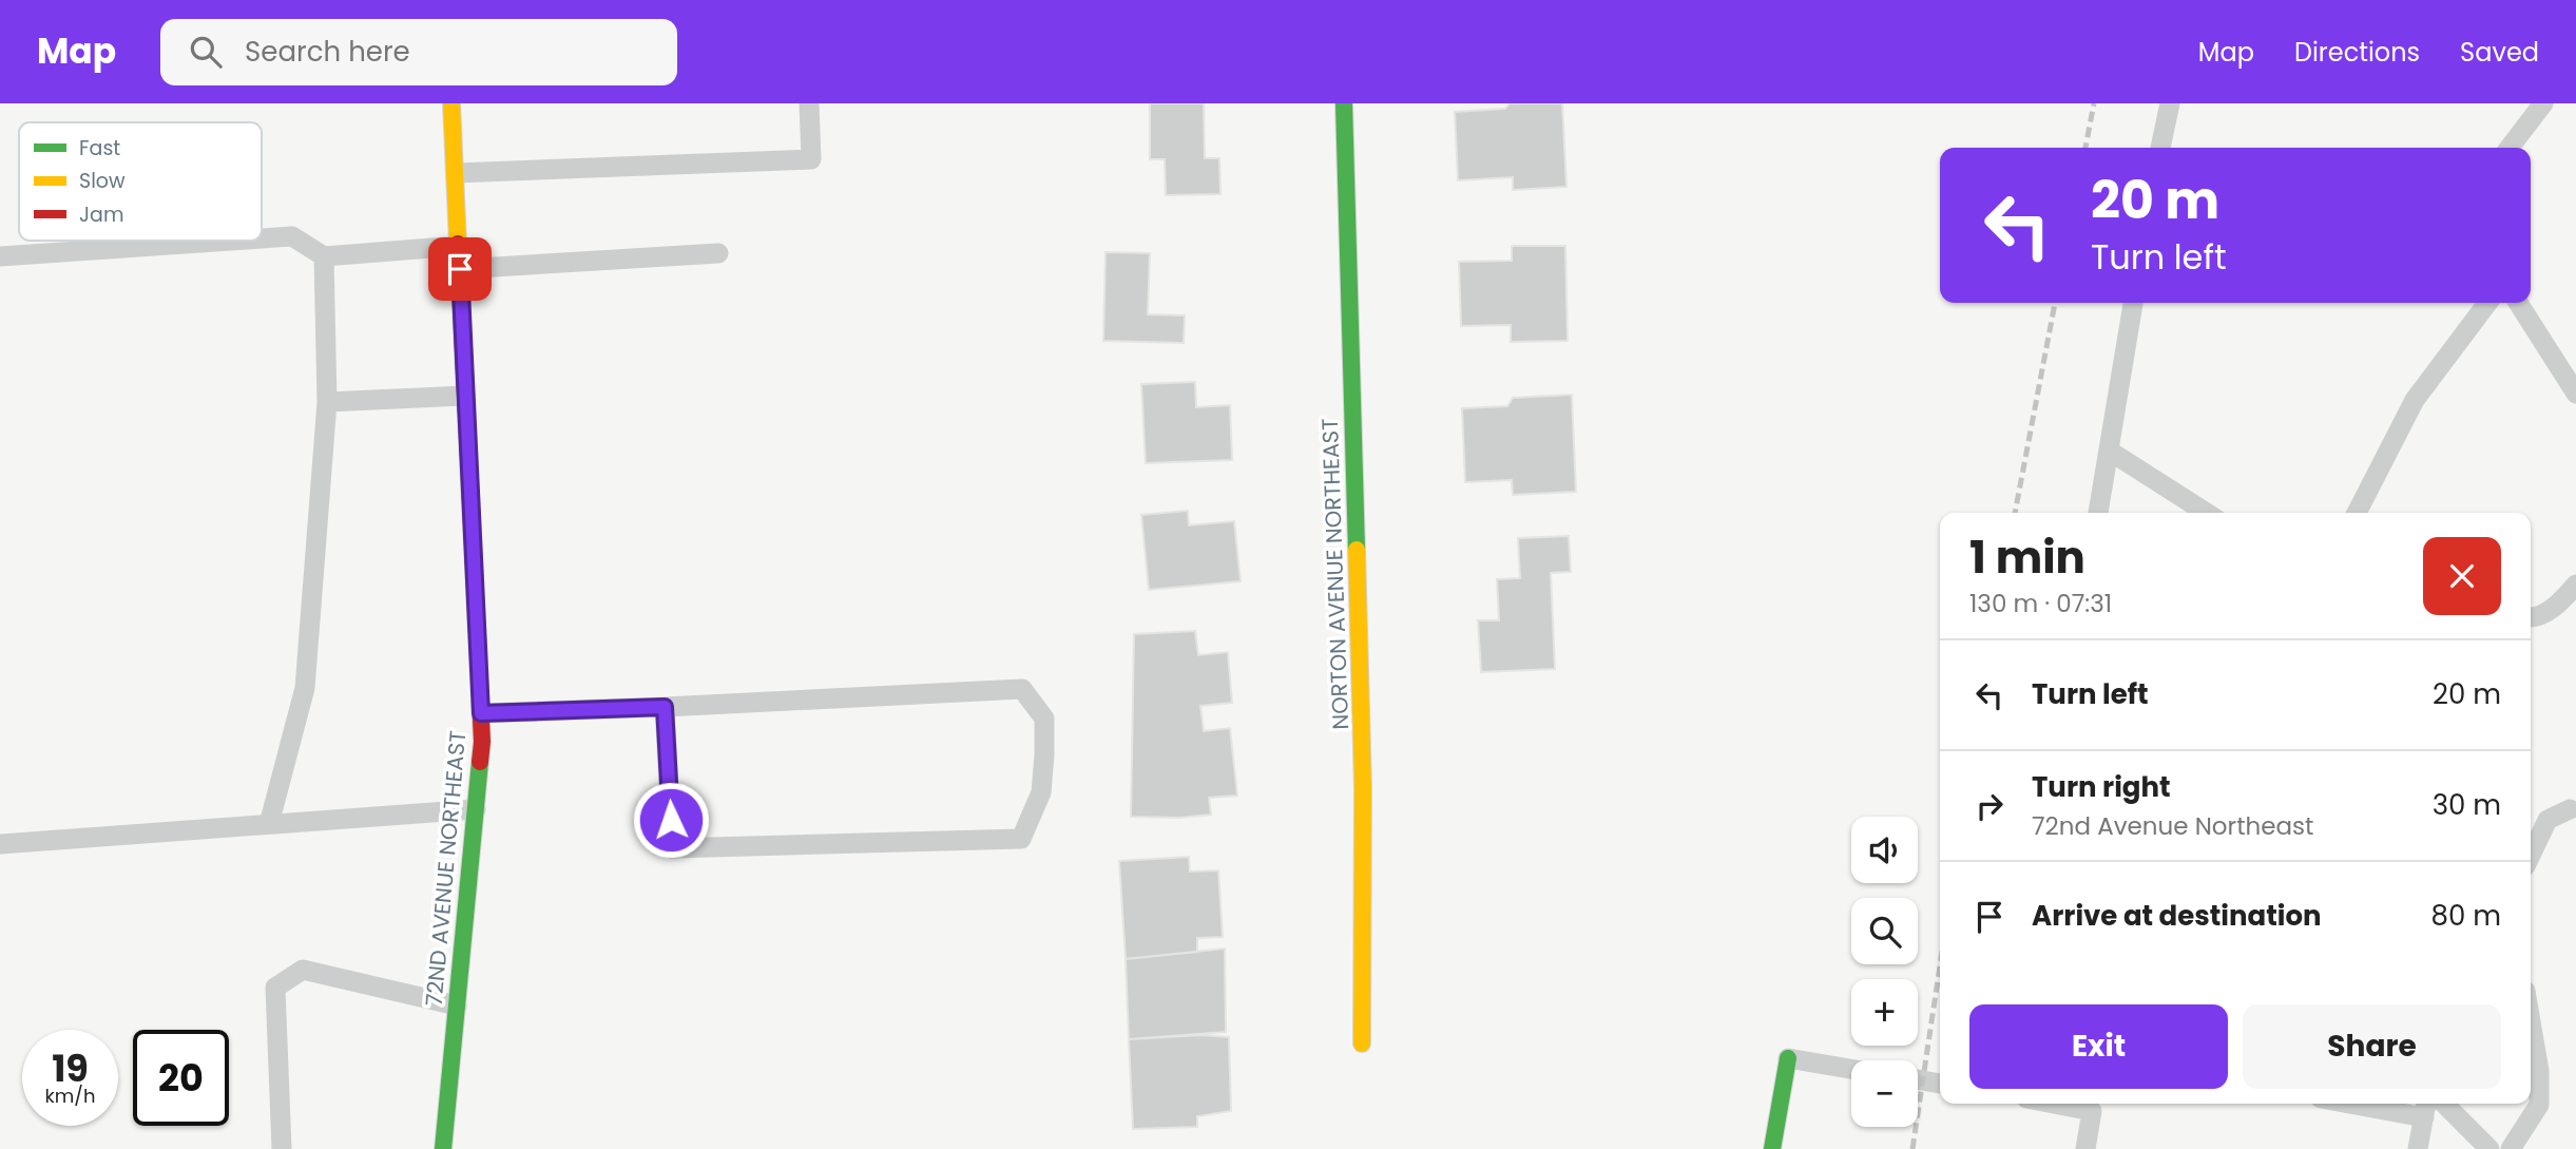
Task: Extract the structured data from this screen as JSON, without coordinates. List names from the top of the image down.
{
  "streets": {
    "street": ["NORTON AVENUE NORTHEAST", "72ND AVENUE NORTHEAST"]
  },
  "legend": ["Fast", "Slow", "Jam"],
  "page": {
    "header": "Map",
    "search": "Search here",
    "nav": ["Map", "Directions", "Saved"],
    "turn": ["20 m", "Turn left"],
    "heading": ["1 min", "130 m · 07:31"],
    "list": [
      {
        "name": "Turn left",
        "value": "20 m"
      },
      {
        "name": "Turn right",
        "note": "72nd Avenue Northeast",
        "value": "30 m"
      },
      {
        "name": "Arrive at destination",
        "value": "80 m"
      }
    ],
    "map_buttons": ["+", "−"],
    "buttons": ["Exit", "Share"],
    "speed": "19 km/h",
    "limit": "20"
  }
}
